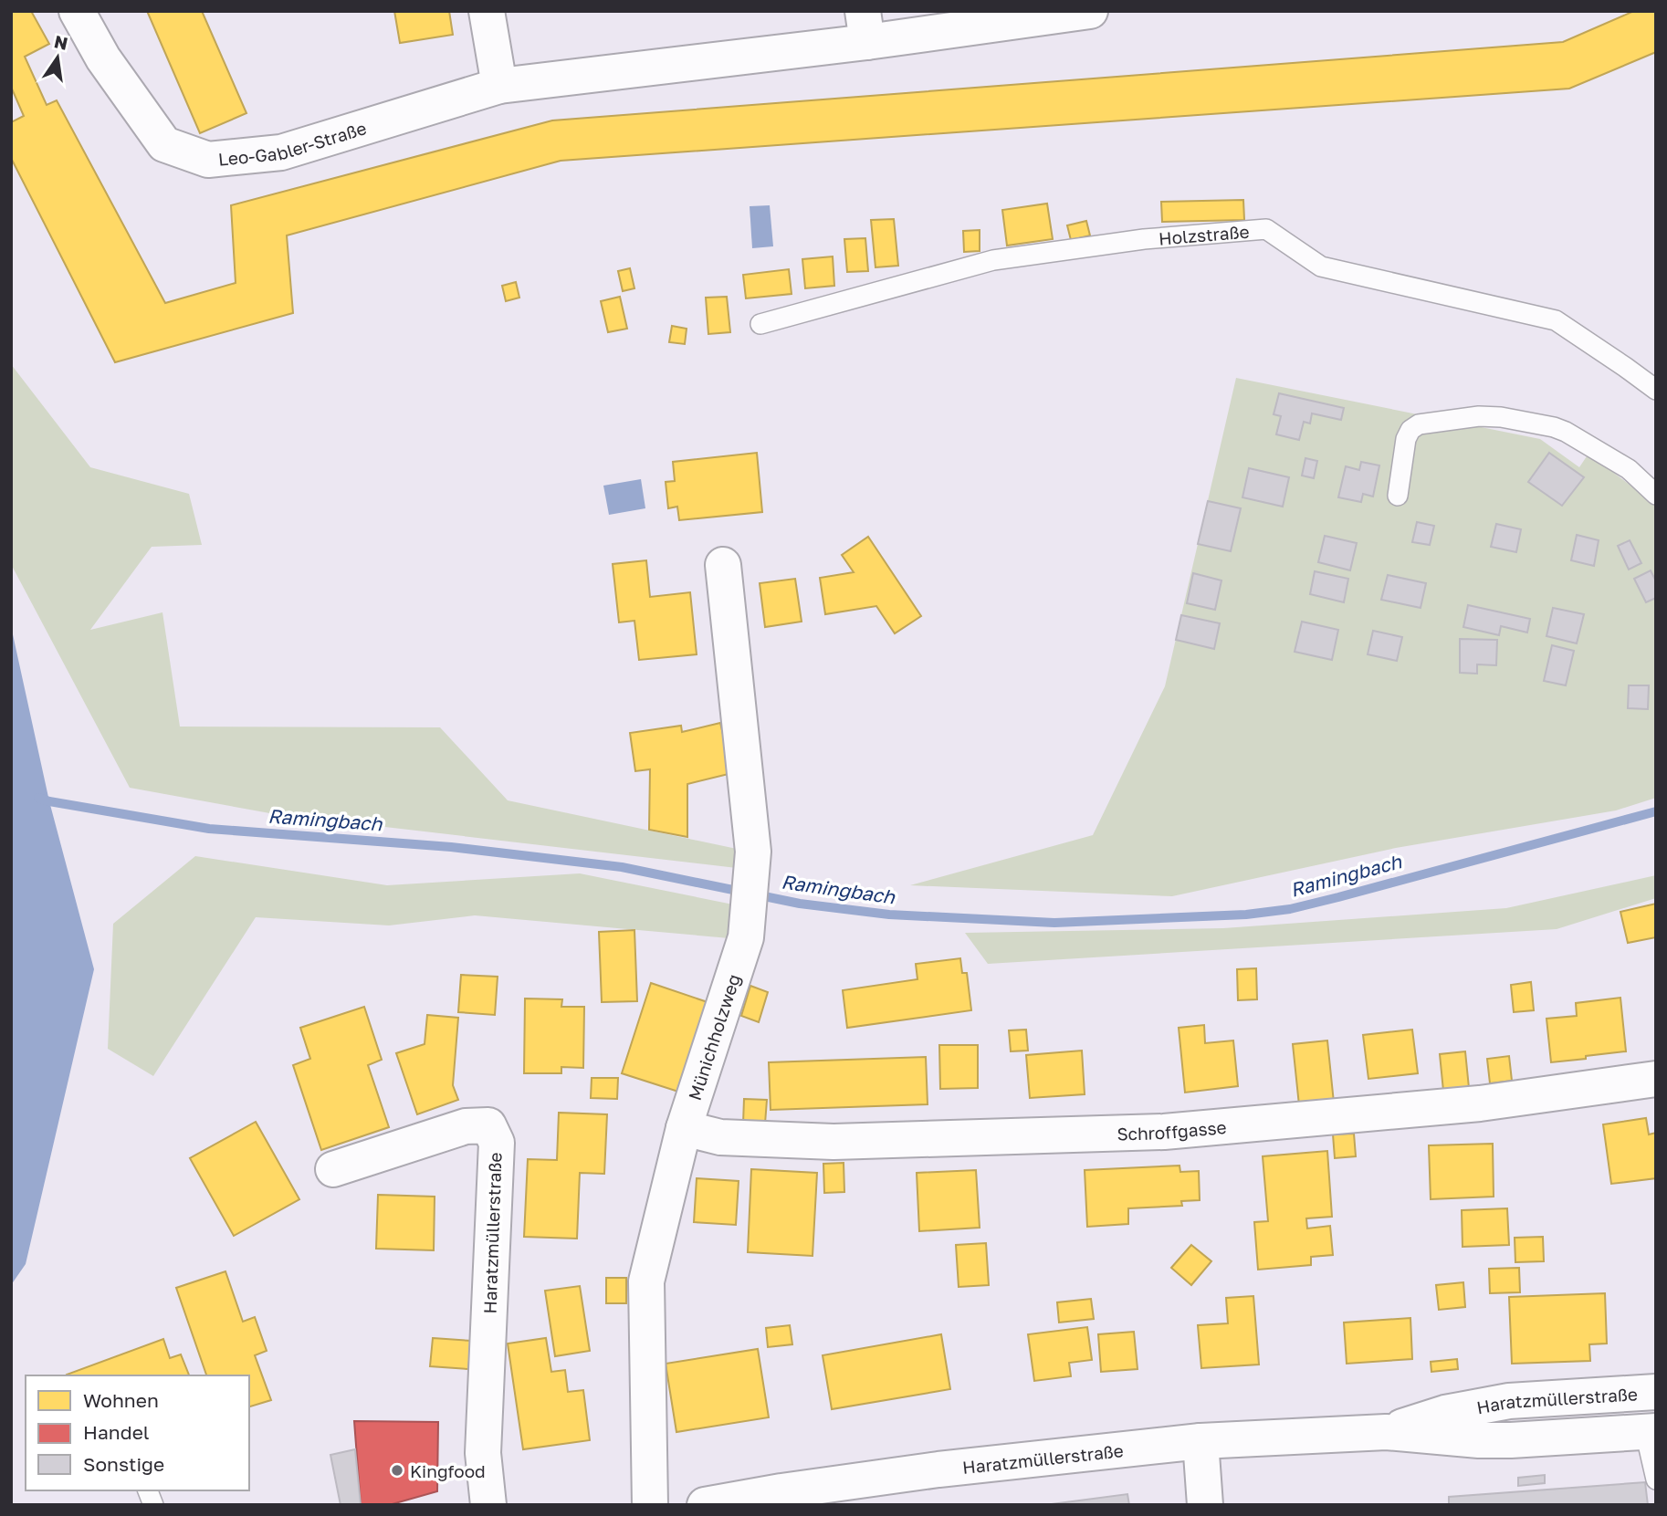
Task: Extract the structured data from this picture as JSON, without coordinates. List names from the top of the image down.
{
  "streets": {
    "street": [
      "Leo-Gabler-Straße",
      "Münichholzweg",
      "Schroffgasse",
      "Haratzmüllerstraße"
    ],
    "lane": ["Holzstraße"]
  },
  "crossings": [
    ["Münichholzweg", "Schroffgasse"]
  ],
  "water": ["Ramingbach"],
  "places": ["Kingfood"],
  "legend": ["Wohnen", "Handel", "Sonstige"],
  "north": "top"
}
